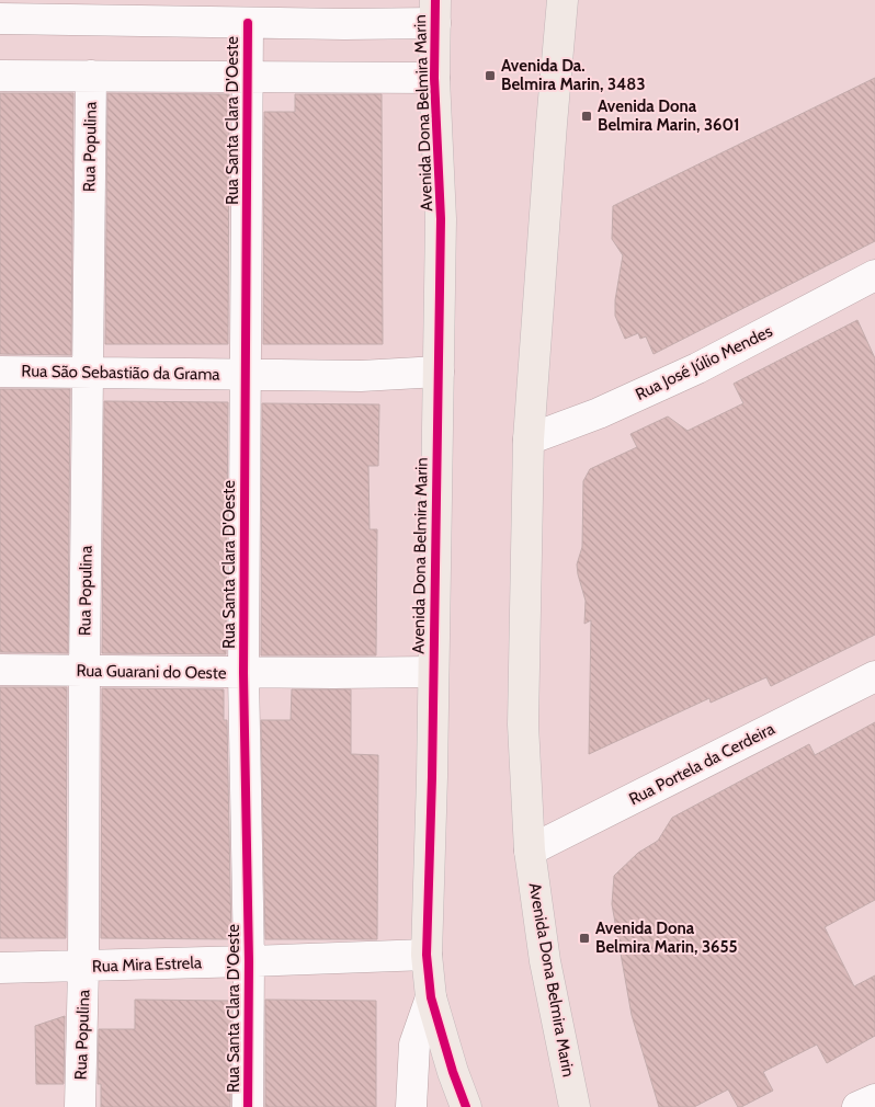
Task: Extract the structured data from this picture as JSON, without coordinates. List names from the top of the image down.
{
  "streets": {
    "main road": ["Avenida Dona Belmira Marin"],
    "street": [
      "Rua Santa Clara D'Oeste",
      "Rua Populina",
      "Rua José Júlio Mendes",
      "Rua São Sebastião da Grama",
      "Rua Guarani do Oeste",
      "Rua Portela da Cerdeira",
      "Rua Mira Estrela"
    ]
  },
  "crossings": [
    ["Avenida Dona Belmira Marin", "Rua José Júlio Mendes"],
    ["Avenida Dona Belmira Marin", "Rua São Sebastião da Grama"],
    ["Avenida Dona Belmira Marin", "Rua Guarani do Oeste"],
    ["Avenida Dona Belmira Marin", "Rua Portela da Cerdeira"],
    ["Avenida Dona Belmira Marin", "Rua Mira Estrela"],
    ["Rua Santa Clara D'Oeste", "Rua São Sebastião da Grama"],
    ["Rua Santa Clara D'Oeste", "Rua Guarani do Oeste"],
    ["Rua Santa Clara D'Oeste", "Rua Mira Estrela"],
    ["Rua Populina", "Rua São Sebastião da Grama"],
    ["Rua Populina", "Rua Guarani do Oeste"],
    ["Rua Populina", "Rua Mira Estrela"]
  ],
  "places": {
    "transit": ["Avenida Da. Belmira Marin, 3483", "Avenida Dona Belmira Marin, 3601", "Avenida Dona Belmira Marin, 3655"]
  }
}
